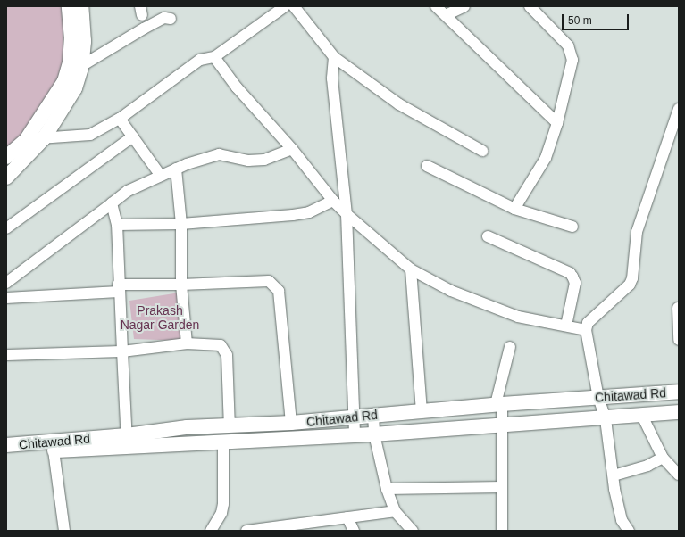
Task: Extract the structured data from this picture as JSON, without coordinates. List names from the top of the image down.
{
  "streets": {
    "main road": ["Chitawad Rd"]
  },
  "parks": ["Prakash Nagar Garden"],
  "scale_bar": "50 m"
}
